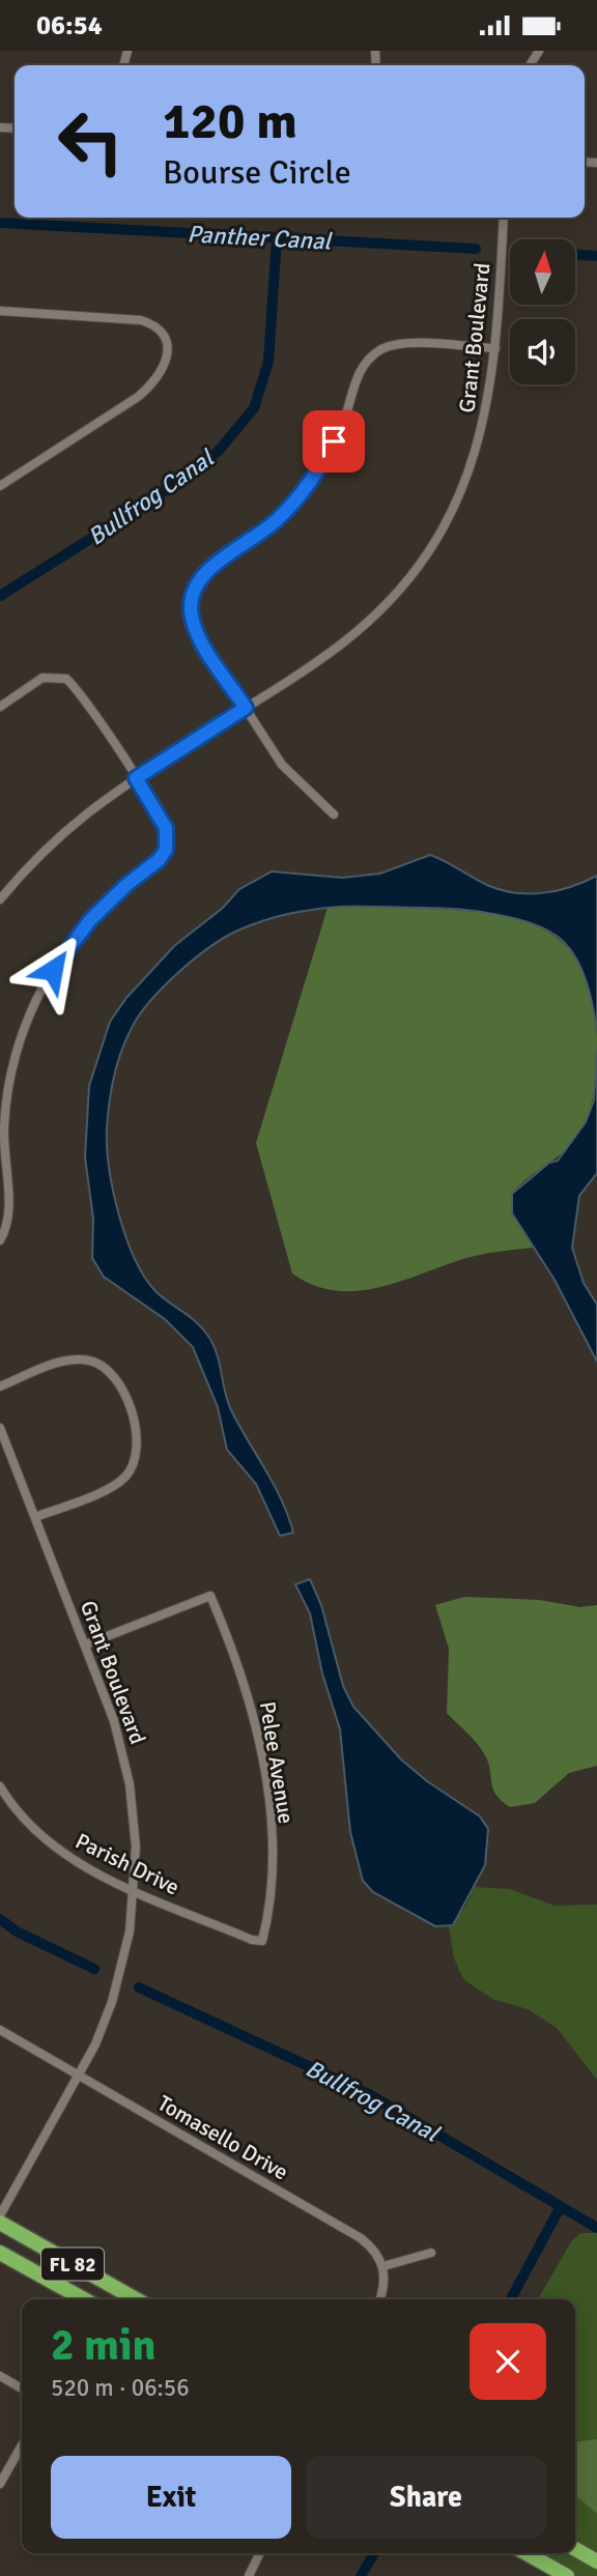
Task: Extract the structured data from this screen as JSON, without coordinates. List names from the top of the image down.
{
  "streets": {
    "highway": ["FL 82"],
    "street": [
      "Grant Boulevard",
      "Pelee Avenue",
      "Parish Drive",
      "Tomasello Drive"
    ]
  },
  "crossings": [
    ["Grant Boulevard", "Pelee Avenue"],
    ["Grant Boulevard", "Parish Drive"],
    ["Grant Boulevard", "Tomasello Drive"],
    ["Pelee Avenue", "Parish Drive"]
  ],
  "water": ["Panther Canal", "Bullfrog Canal"],
  "north": "top",
  "page": {
    "status": "06:54",
    "turn": ["120 m", "Bourse Circle"],
    "heading": ["2 min", "520 m · 06:56"],
    "buttons": ["Exit", "Share"]
  }
}
